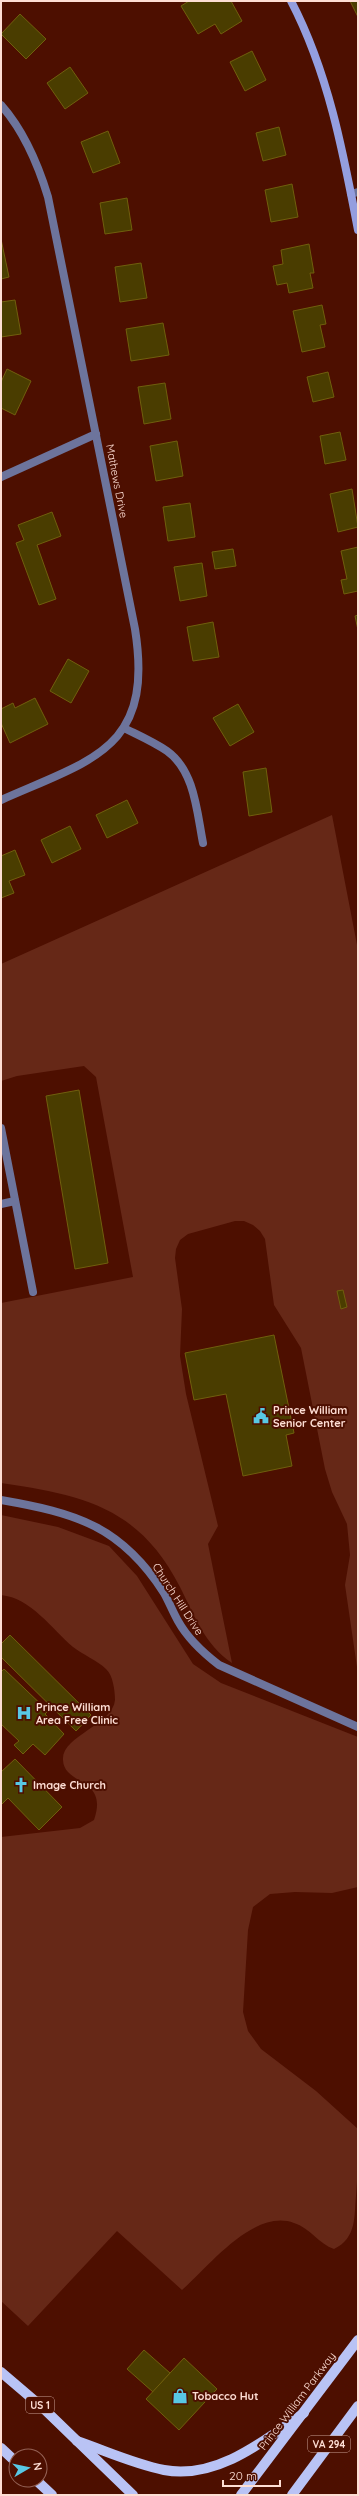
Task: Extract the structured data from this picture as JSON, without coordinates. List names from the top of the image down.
{
  "streets": {
    "main road": ["Prince William Parkway", "US 1", "VA 294"],
    "street": ["Mathews Drive", "Church Hill Drive"]
  },
  "places": {
    "public building": ["Prince William Senior Center"],
    "hospital": ["Prince William Area Free Clinic"],
    "church": ["Image Church"],
    "shop": ["Tobacco Hut"]
  },
  "scale_bar": "20 m",
  "north": "right"
}
